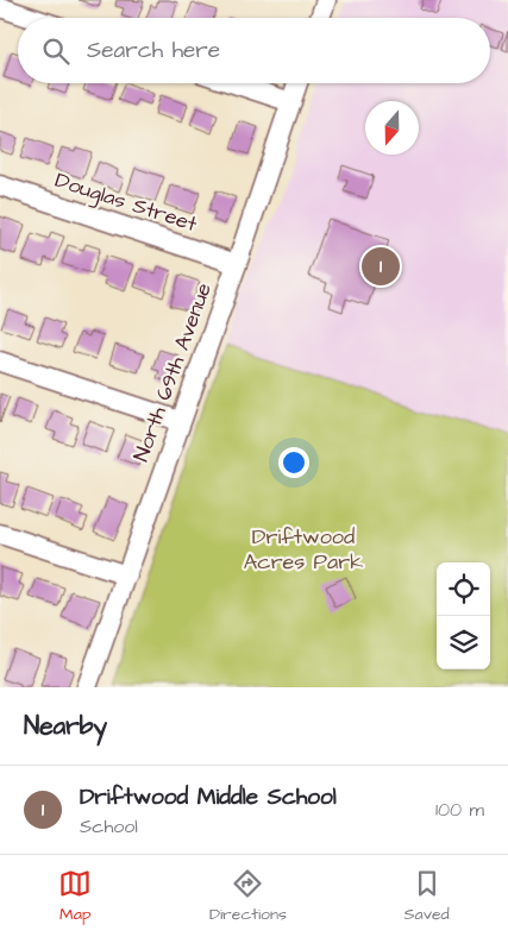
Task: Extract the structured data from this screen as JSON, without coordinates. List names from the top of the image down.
{
  "streets": {
    "street": ["Douglas Street", "North 69th Avenue"]
  },
  "crossings": [
    ["Douglas Street", "North 69th Avenue"]
  ],
  "parks": ["Driftwood Acres Park"],
  "north": "bottom",
  "page": {
    "search": "Search here",
    "pins": "1",
    "heading": "Nearby",
    "list": [
      {
        "mark": "1",
        "name": "Driftwood Middle School",
        "note": "School",
        "value": "100 m"
      }
    ],
    "nav": ["Map", "Directions", "Saved"]
  }
}
